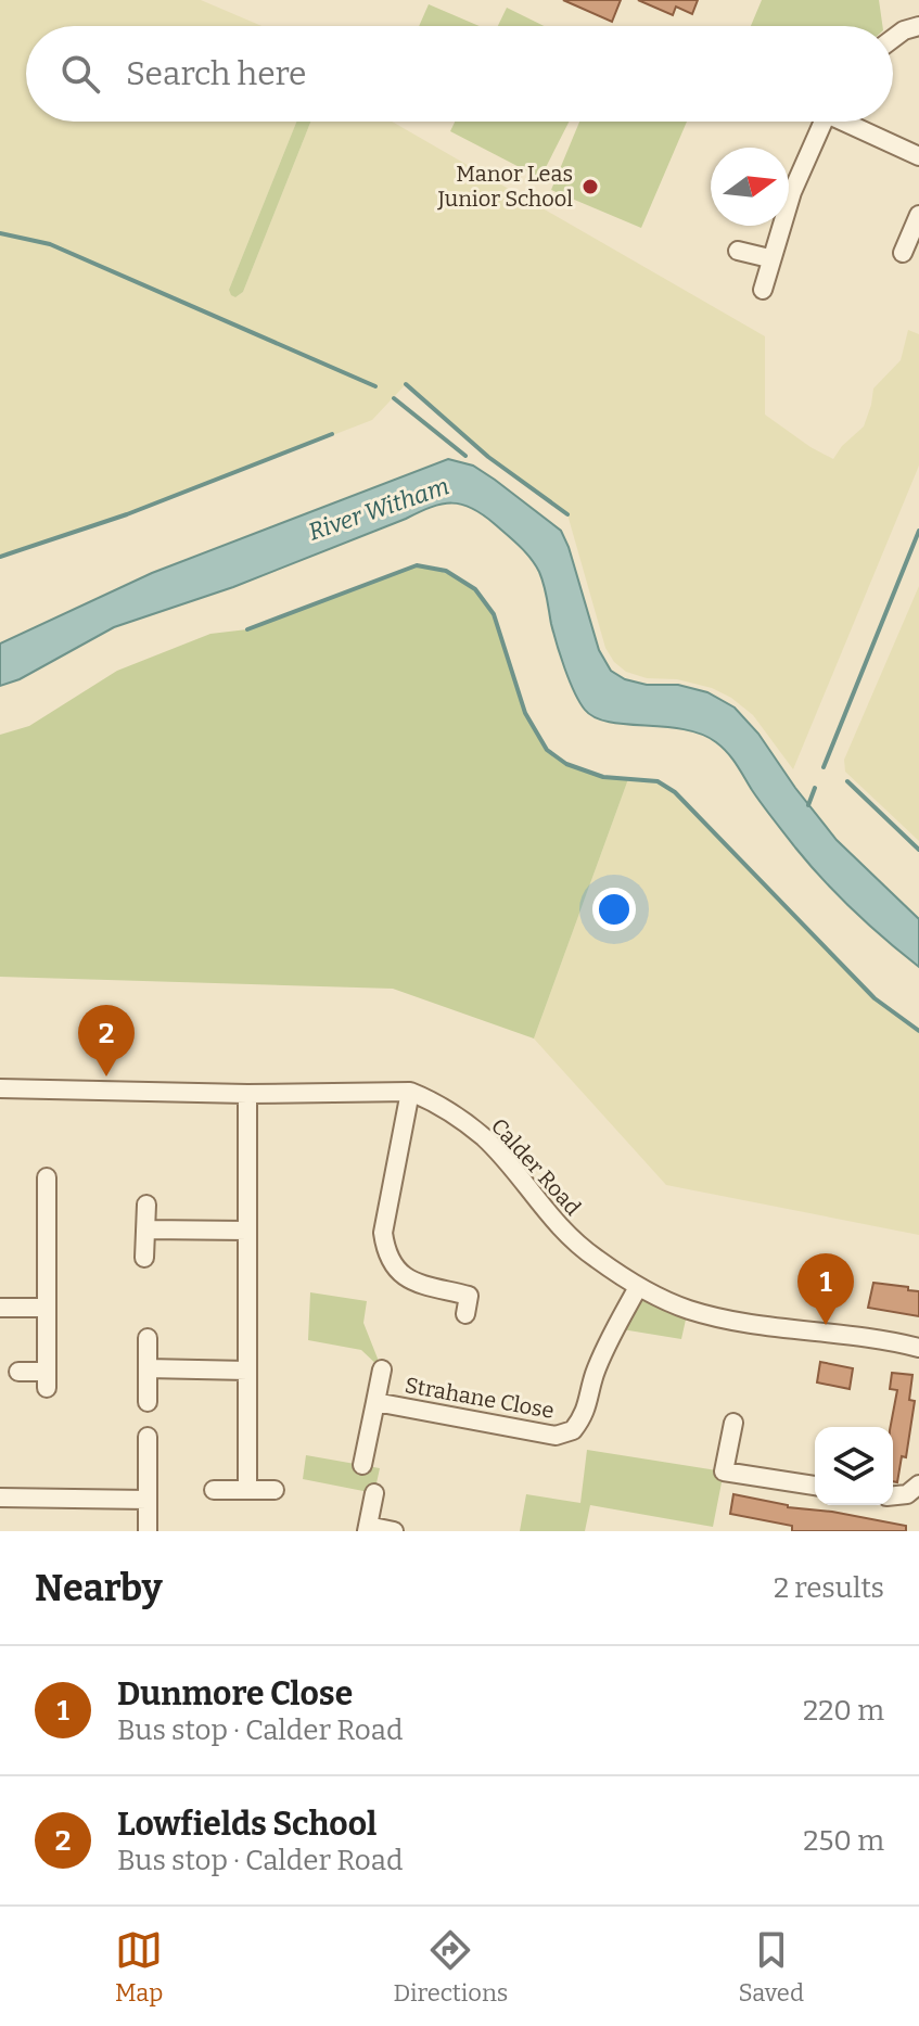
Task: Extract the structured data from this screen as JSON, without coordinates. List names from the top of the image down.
{
  "streets": {
    "street": ["Calder Road", "Strahane Close"]
  },
  "crossings": [
    ["Calder Road", "Strahane Close"]
  ],
  "water": ["River Witham"],
  "places": ["Manor Leas Junior School"],
  "north": "right",
  "page": {
    "search": "Search here",
    "pins": ["2", "1"],
    "heading": ["Nearby", "2 results"],
    "list": [
      {
        "mark": "1",
        "name": "Dunmore Close",
        "note": "Bus stop · Calder Road",
        "value": "220 m"
      },
      {
        "mark": "2",
        "name": "Lowfields School",
        "note": "Bus stop · Calder Road",
        "value": "250 m"
      }
    ],
    "nav": ["Map", "Directions", "Saved"]
  }
}
